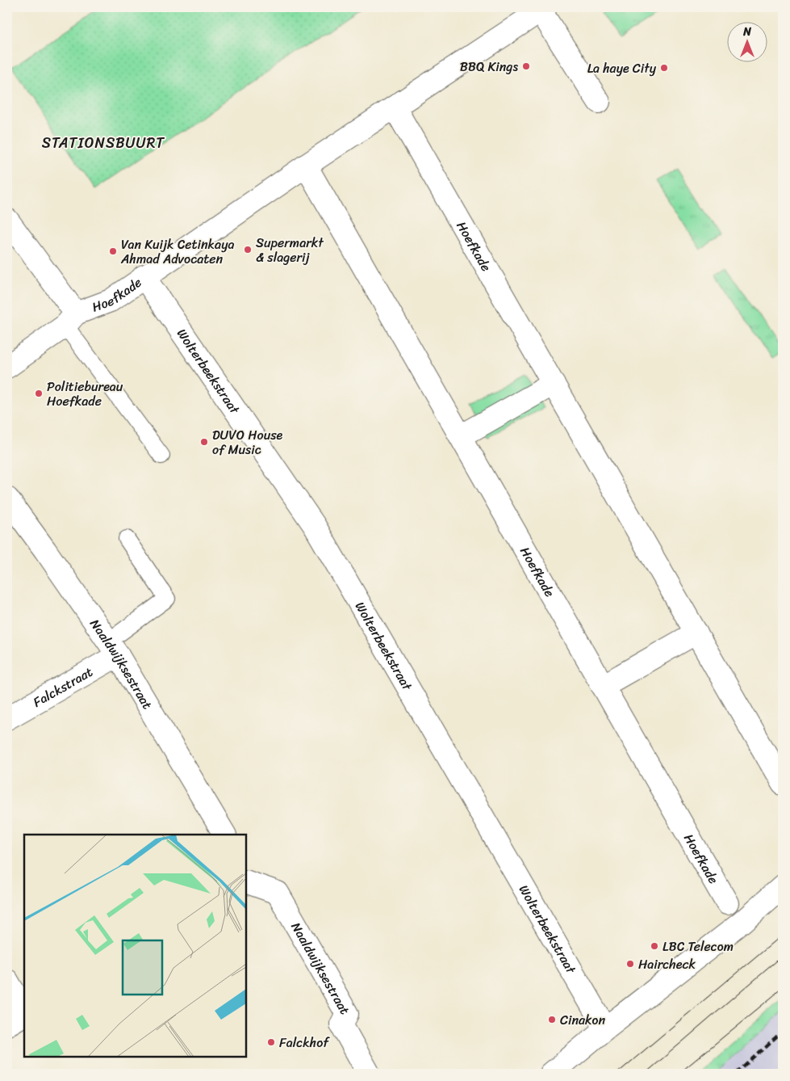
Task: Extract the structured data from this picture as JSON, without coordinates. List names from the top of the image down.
{
  "streets": {
    "street": [
      "Hoefkade",
      "Wolterbeekstraat",
      "Naaldwijksestraat",
      "Falckstraat"
    ]
  },
  "crossings": [
    ["Hoefkade", "Wolterbeekstraat"],
    ["Naaldwijksestraat", "Falckstraat"]
  ],
  "districts": ["STATIONSBUURT"],
  "places": [
    "BBQ Kings",
    "La haye City",
    "Supermarkt & slagerij",
    "Van Kuijk Cetinkaya Ahmad Advocaten",
    "Politiebureau Hoefkade",
    "DUVO House of Music",
    "LBC Telecom",
    "Haircheck",
    "Cinakon",
    "Falckhof"
  ],
  "north": "top"
}
